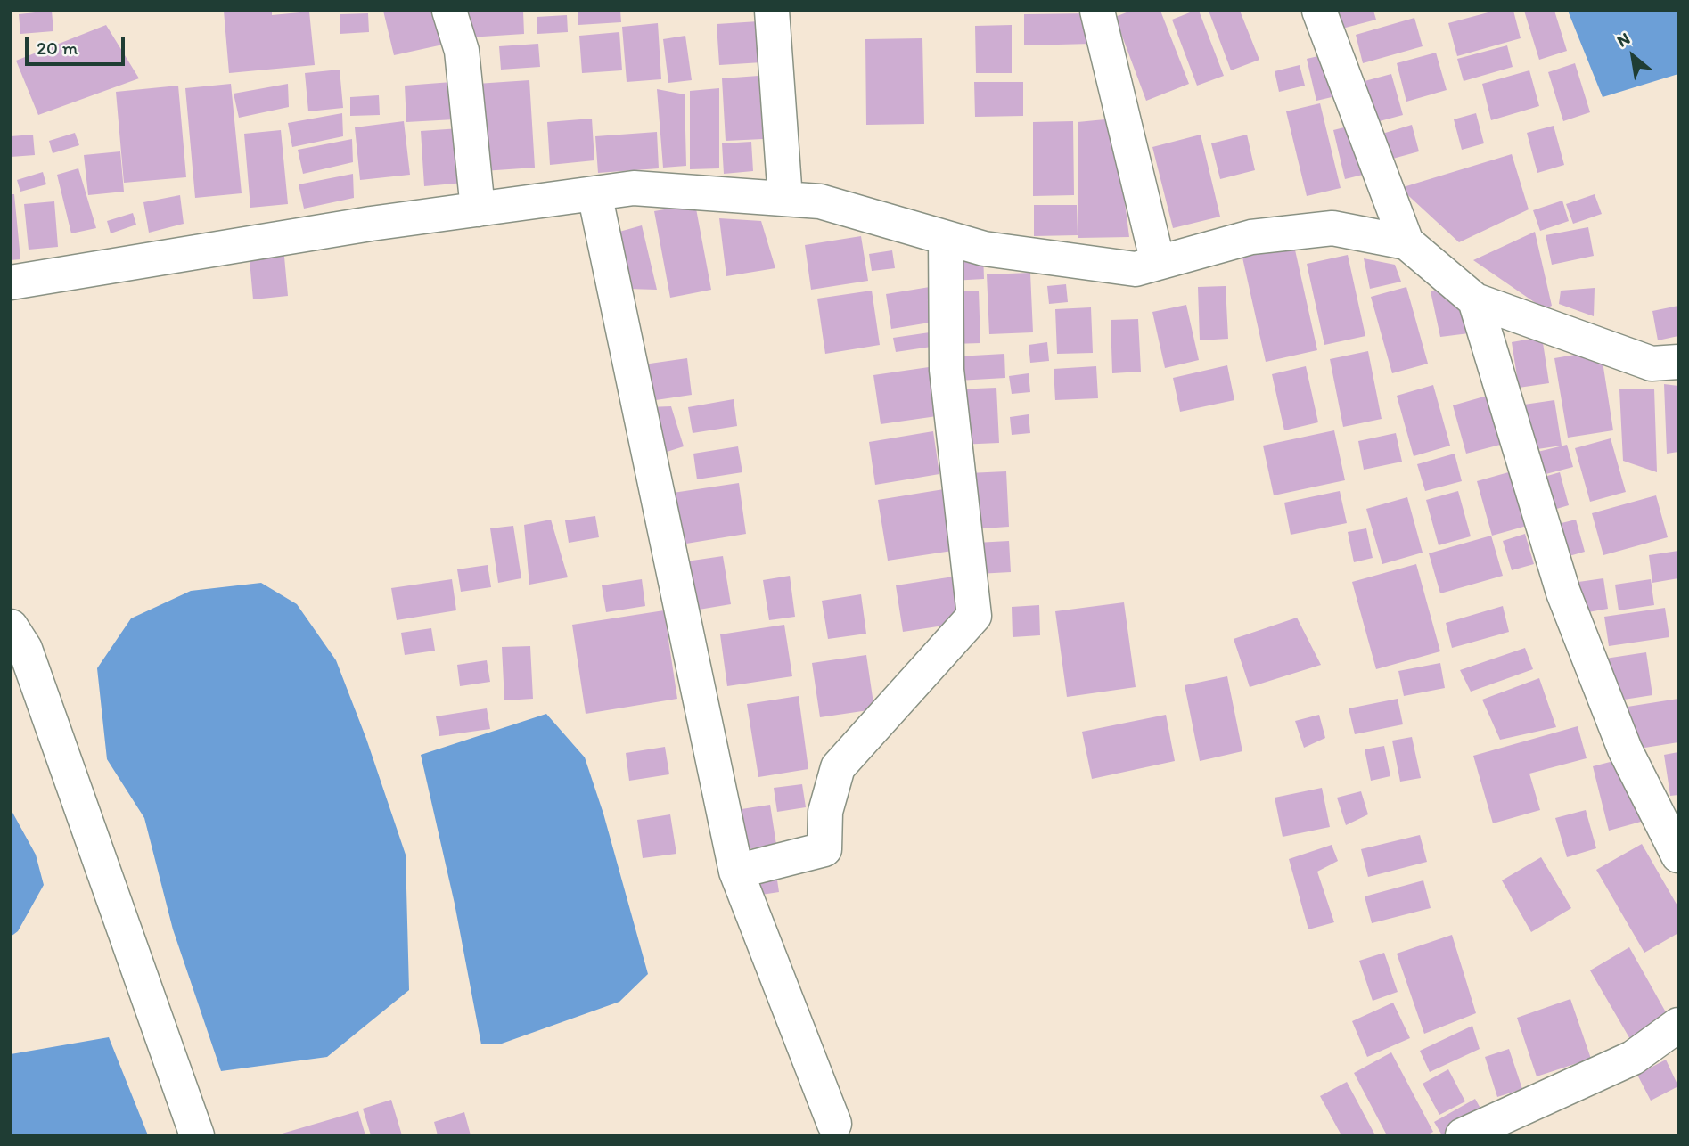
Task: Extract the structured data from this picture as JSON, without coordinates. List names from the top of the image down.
{
  "scale_bar": "20 m",
  "north": "top left"
}
